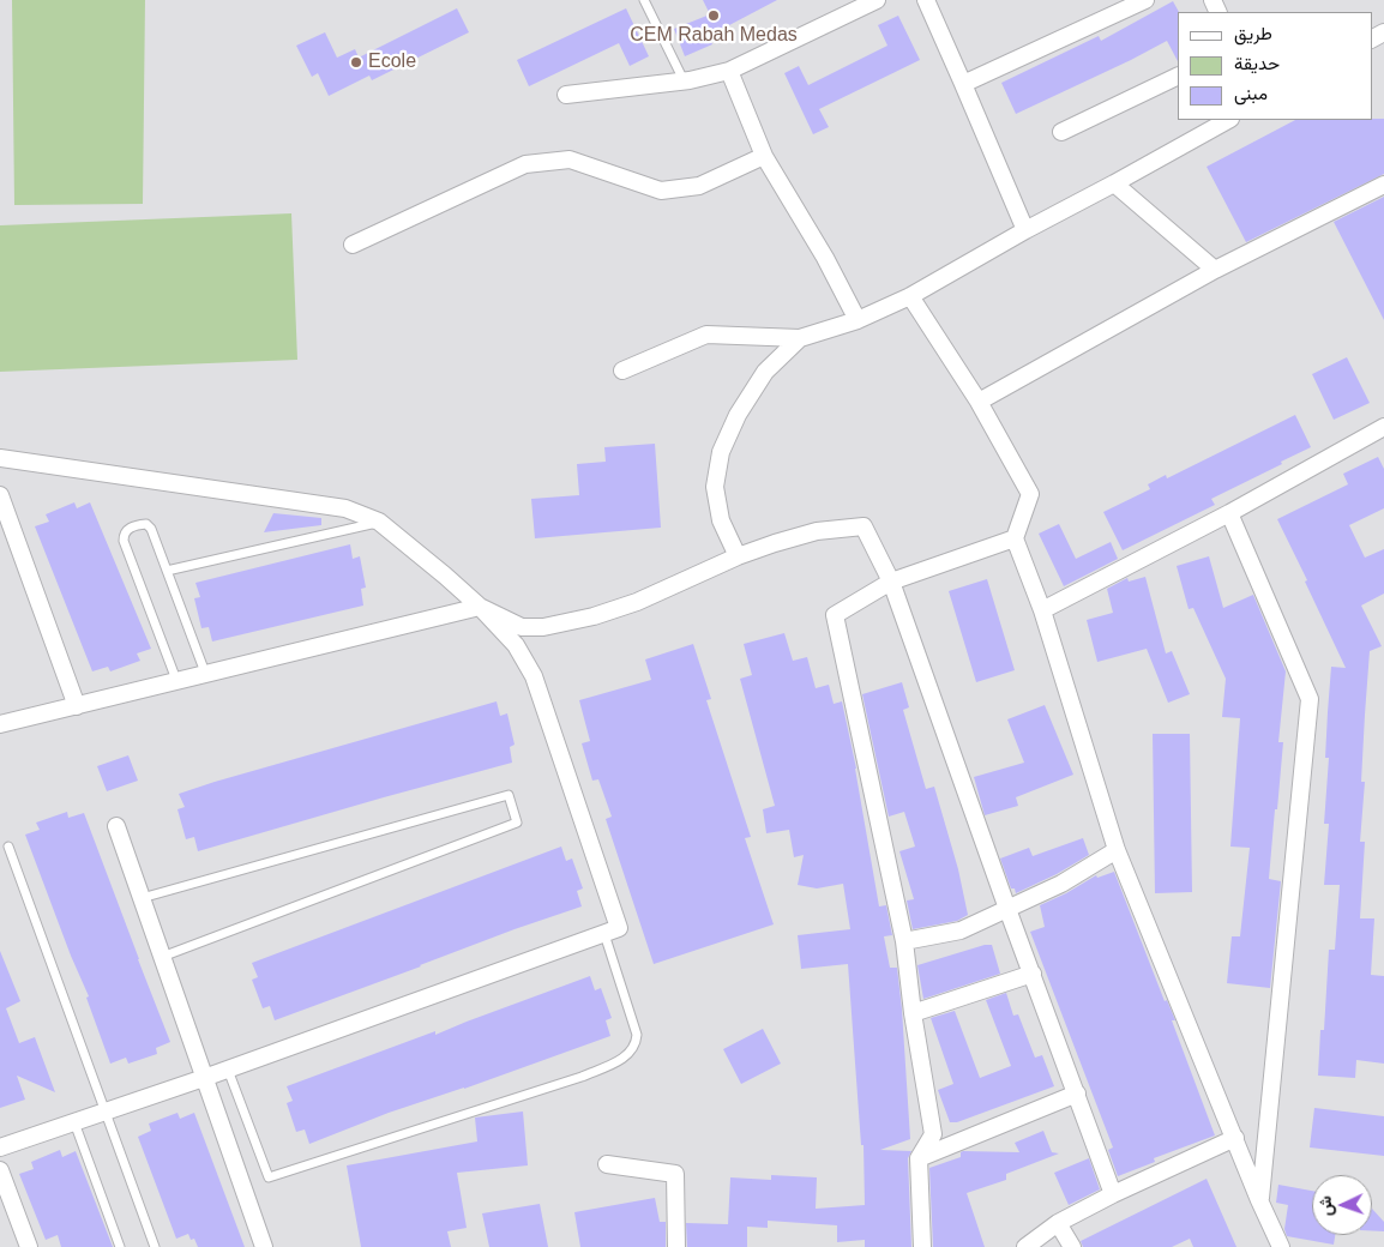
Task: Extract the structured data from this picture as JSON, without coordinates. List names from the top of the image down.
{
  "places": ["CEM Rabah Medas", "Ecole"],
  "legend": ["طريق", "حديقة", "مبنى"],
  "north": "left"
}
